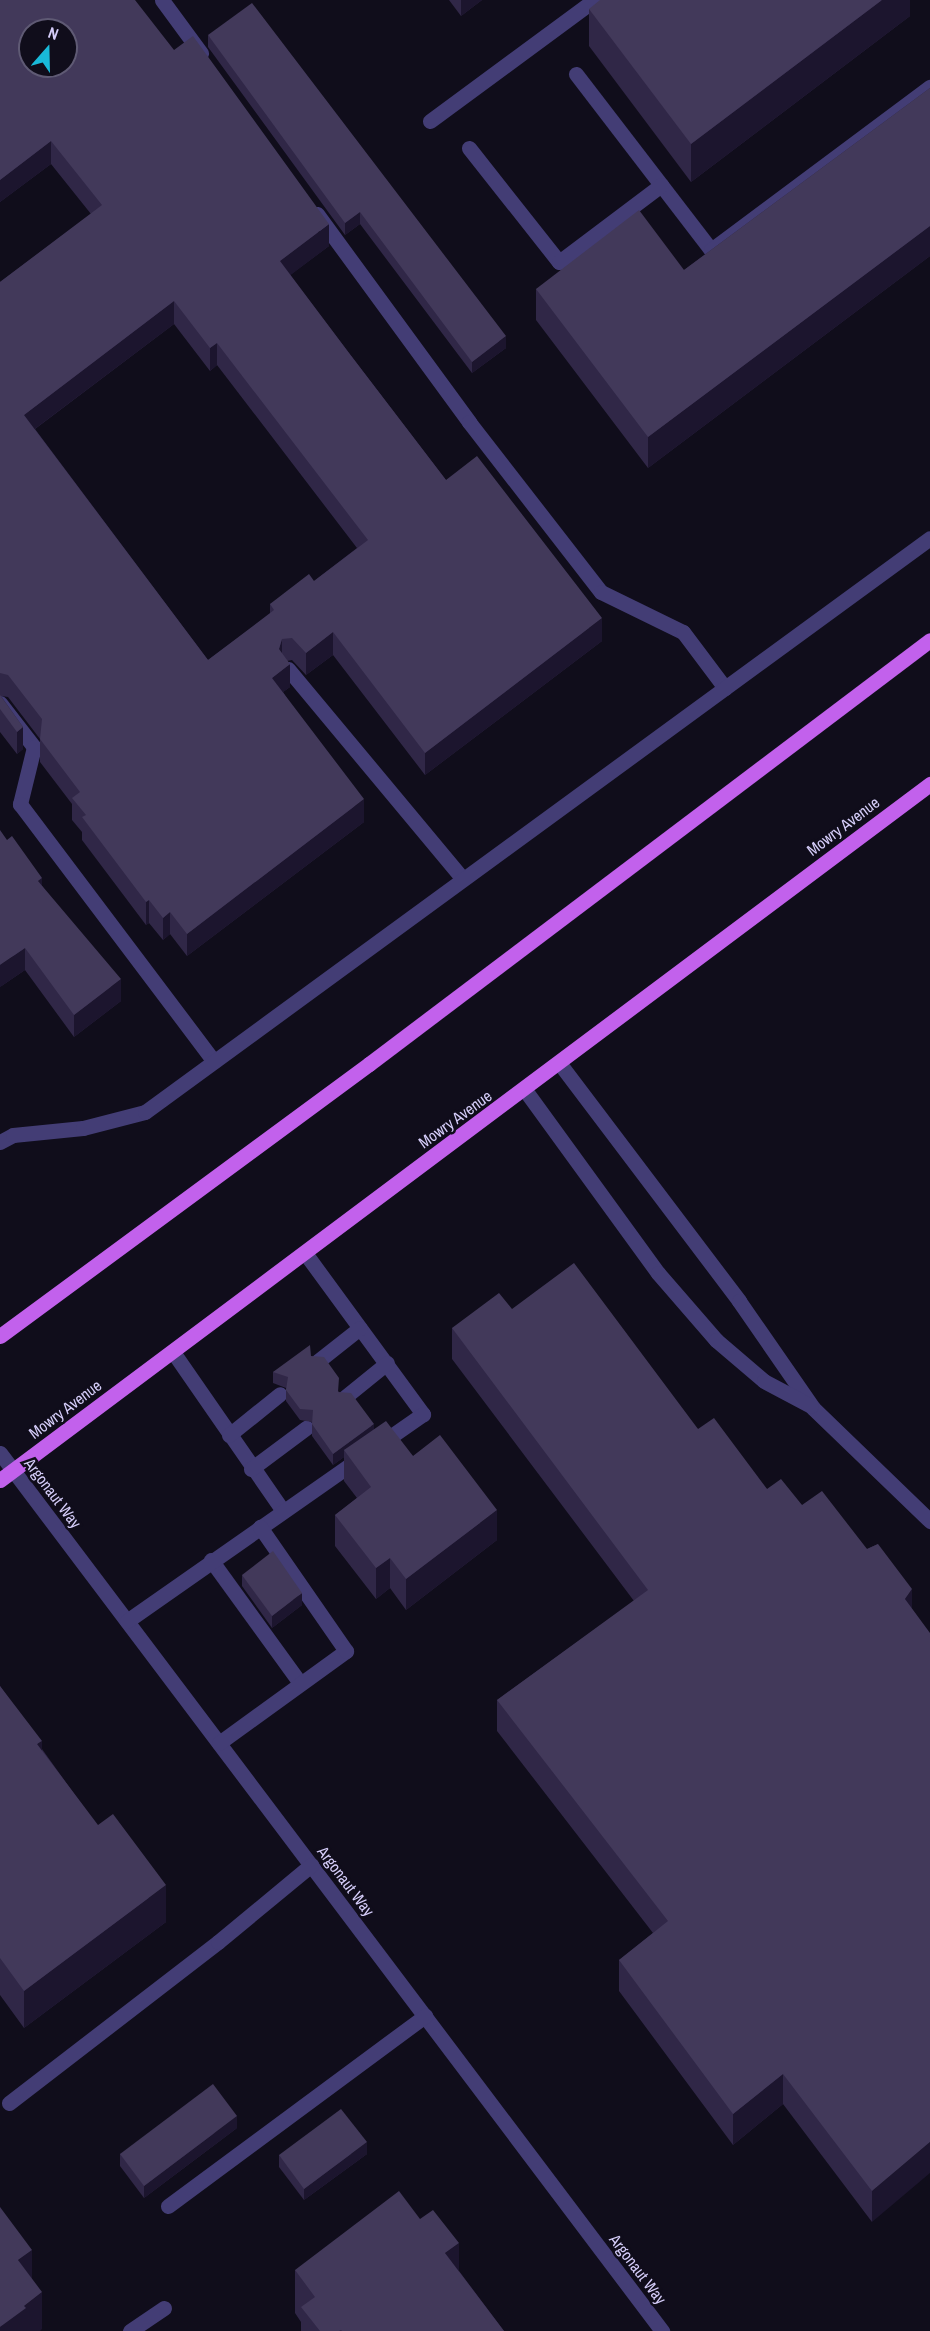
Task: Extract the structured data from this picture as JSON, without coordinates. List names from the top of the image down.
{
  "streets": {
    "main road": ["Mowry Avenue"],
    "street": ["Argonaut Way"]
  },
  "crossings": [
    ["Mowry Avenue", "Argonaut Way"]
  ],
  "north": "top"
}
